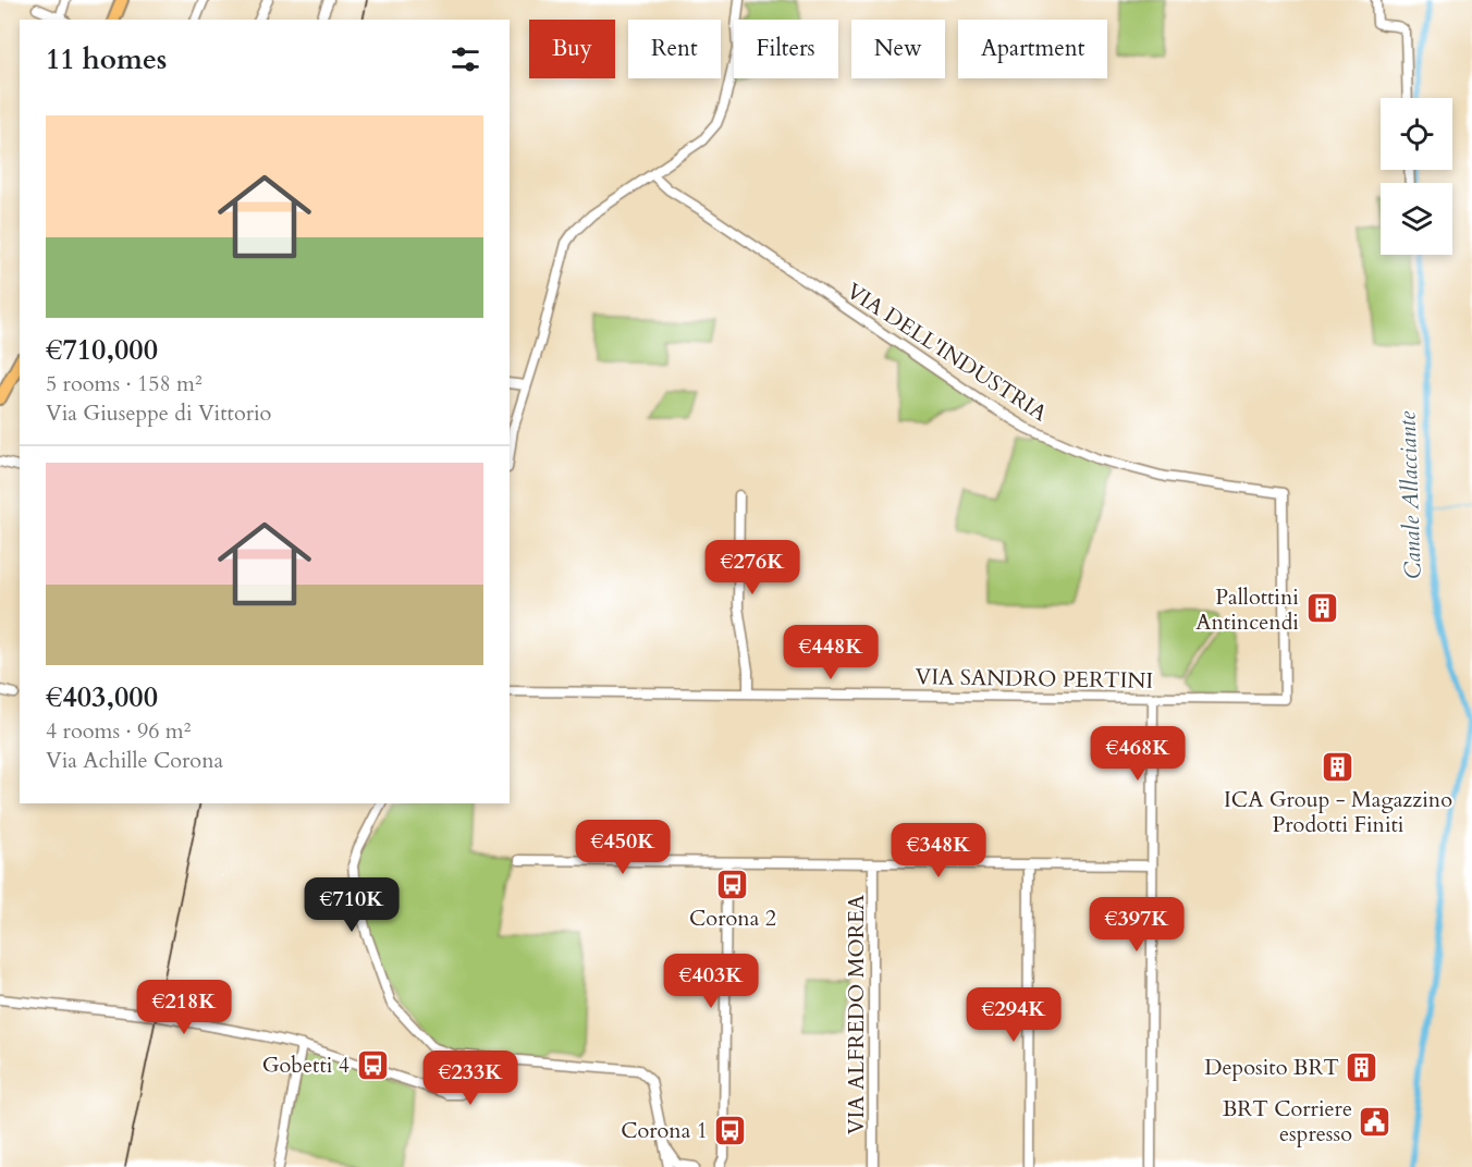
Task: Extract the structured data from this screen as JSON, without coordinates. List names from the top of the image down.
{
  "streets": {
    "street": ["VIA DELL'INDUSTRIA", "VIA SANDRO PERTINI", "VIA ALFREDO MOREA"]
  },
  "crossings": [
    ["VIA DELL'INDUSTRIA", "VIA SANDRO PERTINI"]
  ],
  "water": ["Canale Allacciante"],
  "places": {
    "building": ["Pallottini Antincendi", "ICA Group - Magazzino Prodotti Finiti", "Deposito BRT"],
    "bus stop": ["Corona 2", "Gobetti 4", "Corona 1"],
    "public building": ["BRT Corriere espresso"]
  },
  "page": {
    "chip": [
      "Buy",
      "Rent",
      "Filters",
      "New",
      "Apartment"
    ],
    "heading": "11 homes",
    "list": [
      {
        "name": "€710,000",
        "note": "5 rooms · 158 m² · Via Giuseppe di Vittorio"
      },
      {
        "name": "€403,000",
        "note": "4 rooms · 96 m² · Via Achille Corona"
      }
    ],
    "price": [
      "€276K",
      "€448K",
      "€468K",
      "€450K",
      "€348K",
      "€710K",
      "€397K",
      "€403K",
      "€218K",
      "€294K",
      "€233K"
    ]
  }
}
